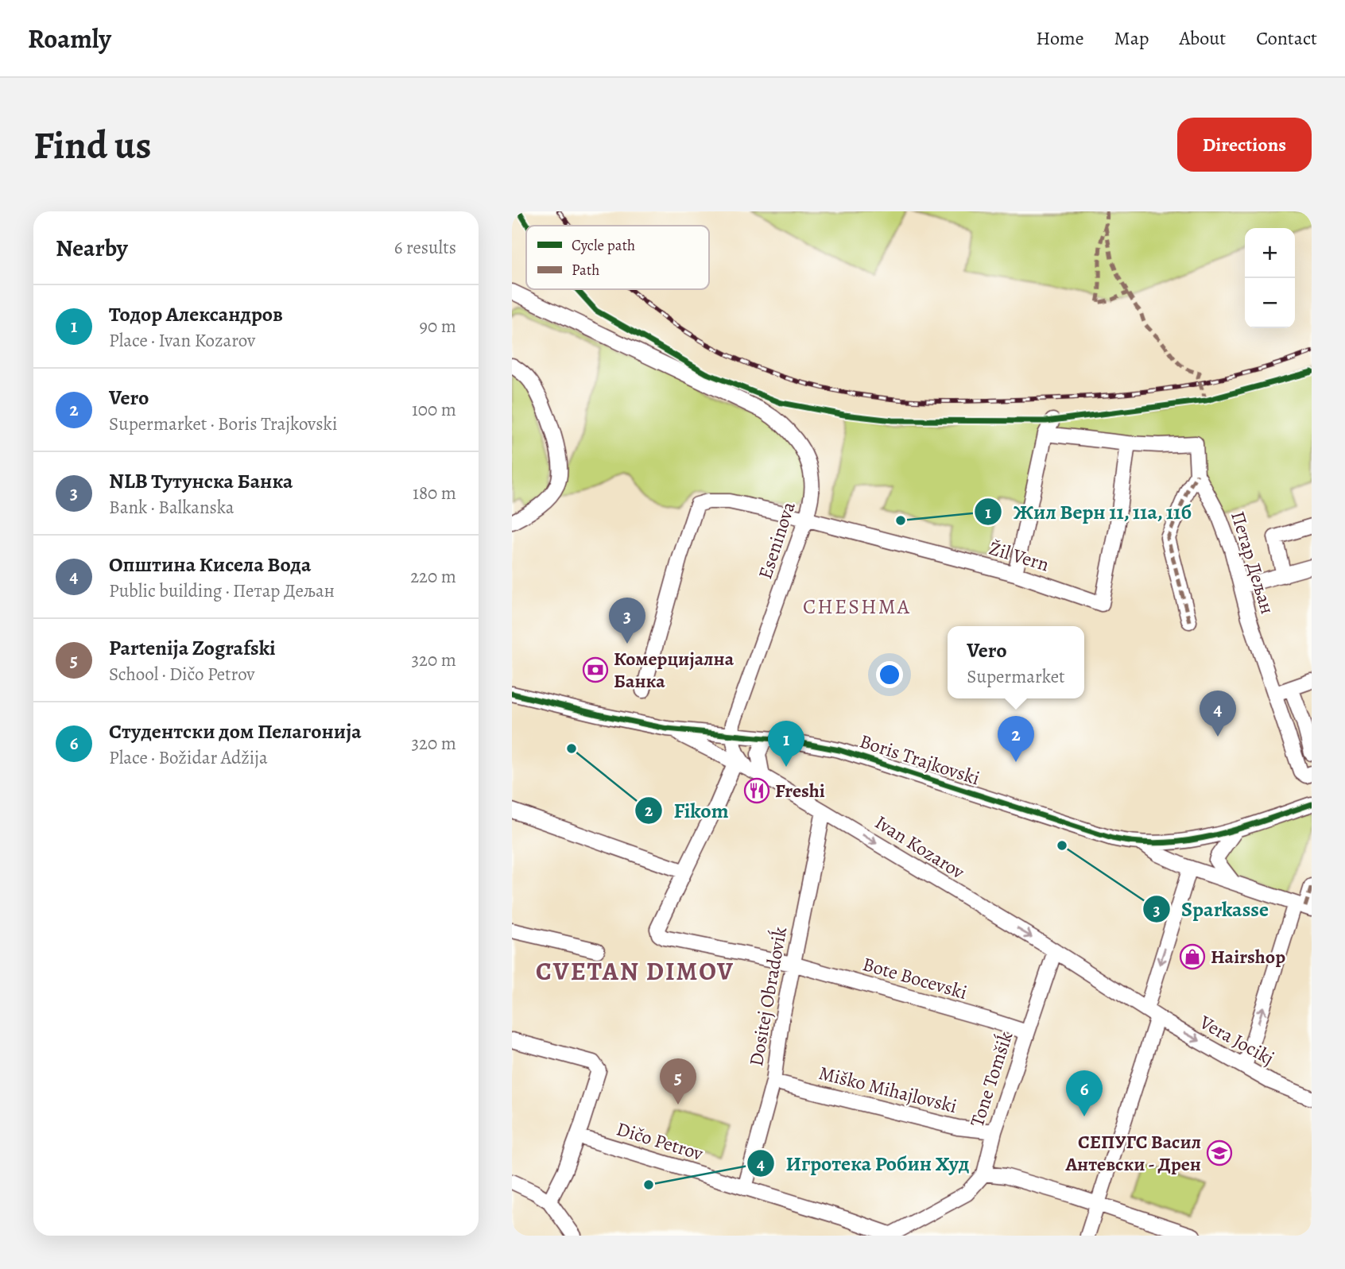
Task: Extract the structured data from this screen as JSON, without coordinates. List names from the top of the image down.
{
  "streets": {
    "street": [
      "Eseninova",
      "Žil Vern",
      "Петар Дељан",
      "Boris Trajkovski",
      "Ivan Kozarov",
      "Bote Bocevski",
      "Dositej Obradoviḱ",
      "Vera Jocikj",
      "Tone Tomšiḱ",
      "Miško Mihajlovski",
      "Dičo Petrov"
    ]
  },
  "crossings": [
    ["Eseninova", "Žil Vern"],
    ["Eseninova", "Boris Trajkovski"],
    ["Žil Vern", "Петар Дељан"],
    ["Boris Trajkovski", "Ivan Kozarov"],
    ["Ivan Kozarov", "Dositej Obradoviḱ"],
    ["Ivan Kozarov", "Vera Jocikj"],
    ["Ivan Kozarov", "Tone Tomšiḱ"],
    ["Bote Bocevski", "Dositej Obradoviḱ"],
    ["Bote Bocevski", "Tone Tomšiḱ"],
    ["Dositej Obradoviḱ", "Miško Mihajlovski"],
    ["Dositej Obradoviḱ", "Dičo Petrov"],
    ["Tone Tomšiḱ", "Miško Mihajlovski"],
    ["Tone Tomšiḱ", "Dičo Petrov"]
  ],
  "one_way": ["Ivan Kozarov", "Vera Jocikj"],
  "districts": ["CHESHMA", "CVETAN DIMOV"],
  "places": {
    "other": [
      "Жил Верн 11, 11а, 11б",
      "Fikom",
      "Sparkasse",
      "Игротека Робин Худ"
    ],
    "bank": ["Комерцијална Банка"],
    "restaurant": ["Freshi"],
    "shop": ["Hairshop"],
    "school or university": ["СЕПУГС Васил Антевски - Дрен"]
  },
  "legend": ["Cycle path", "Path"],
  "page": {
    "header": "Roamly",
    "nav": [
      "Home",
      "Map",
      "About",
      "Contact"
    ],
    "buttons": "Directions",
    "title": "Find us",
    "heading": ["Nearby", "6 results"],
    "map_buttons": ["+", "−"],
    "list": [
      {
        "mark": "1",
        "name": "Тодор Александров",
        "note": "Place · Ivan Kozarov",
        "value": "90 m"
      },
      {
        "mark": "2",
        "name": "Vero",
        "note": "Supermarket · Boris Trajkovski",
        "value": "100 m"
      },
      {
        "mark": "3",
        "name": "NLB Тутунска Банка",
        "note": "Bank · Balkanska",
        "value": "180 m"
      },
      {
        "mark": "4",
        "name": "Општина Кисела Вода",
        "note": "Public building · Петар Дељан",
        "value": "220 m"
      },
      {
        "mark": "5",
        "name": "Partenija Zografski",
        "note": "School · Dičo Petrov",
        "value": "320 m"
      },
      {
        "mark": "6",
        "name": "Студентски дом Пелагонија",
        "note": "Place · Božidar Adžija",
        "value": "320 m"
      }
    ],
    "pins": [
      "3",
      "4",
      "2",
      "1",
      "5",
      "6"
    ],
    "popup": ["Vero", "Supermarket"]
  }
}
